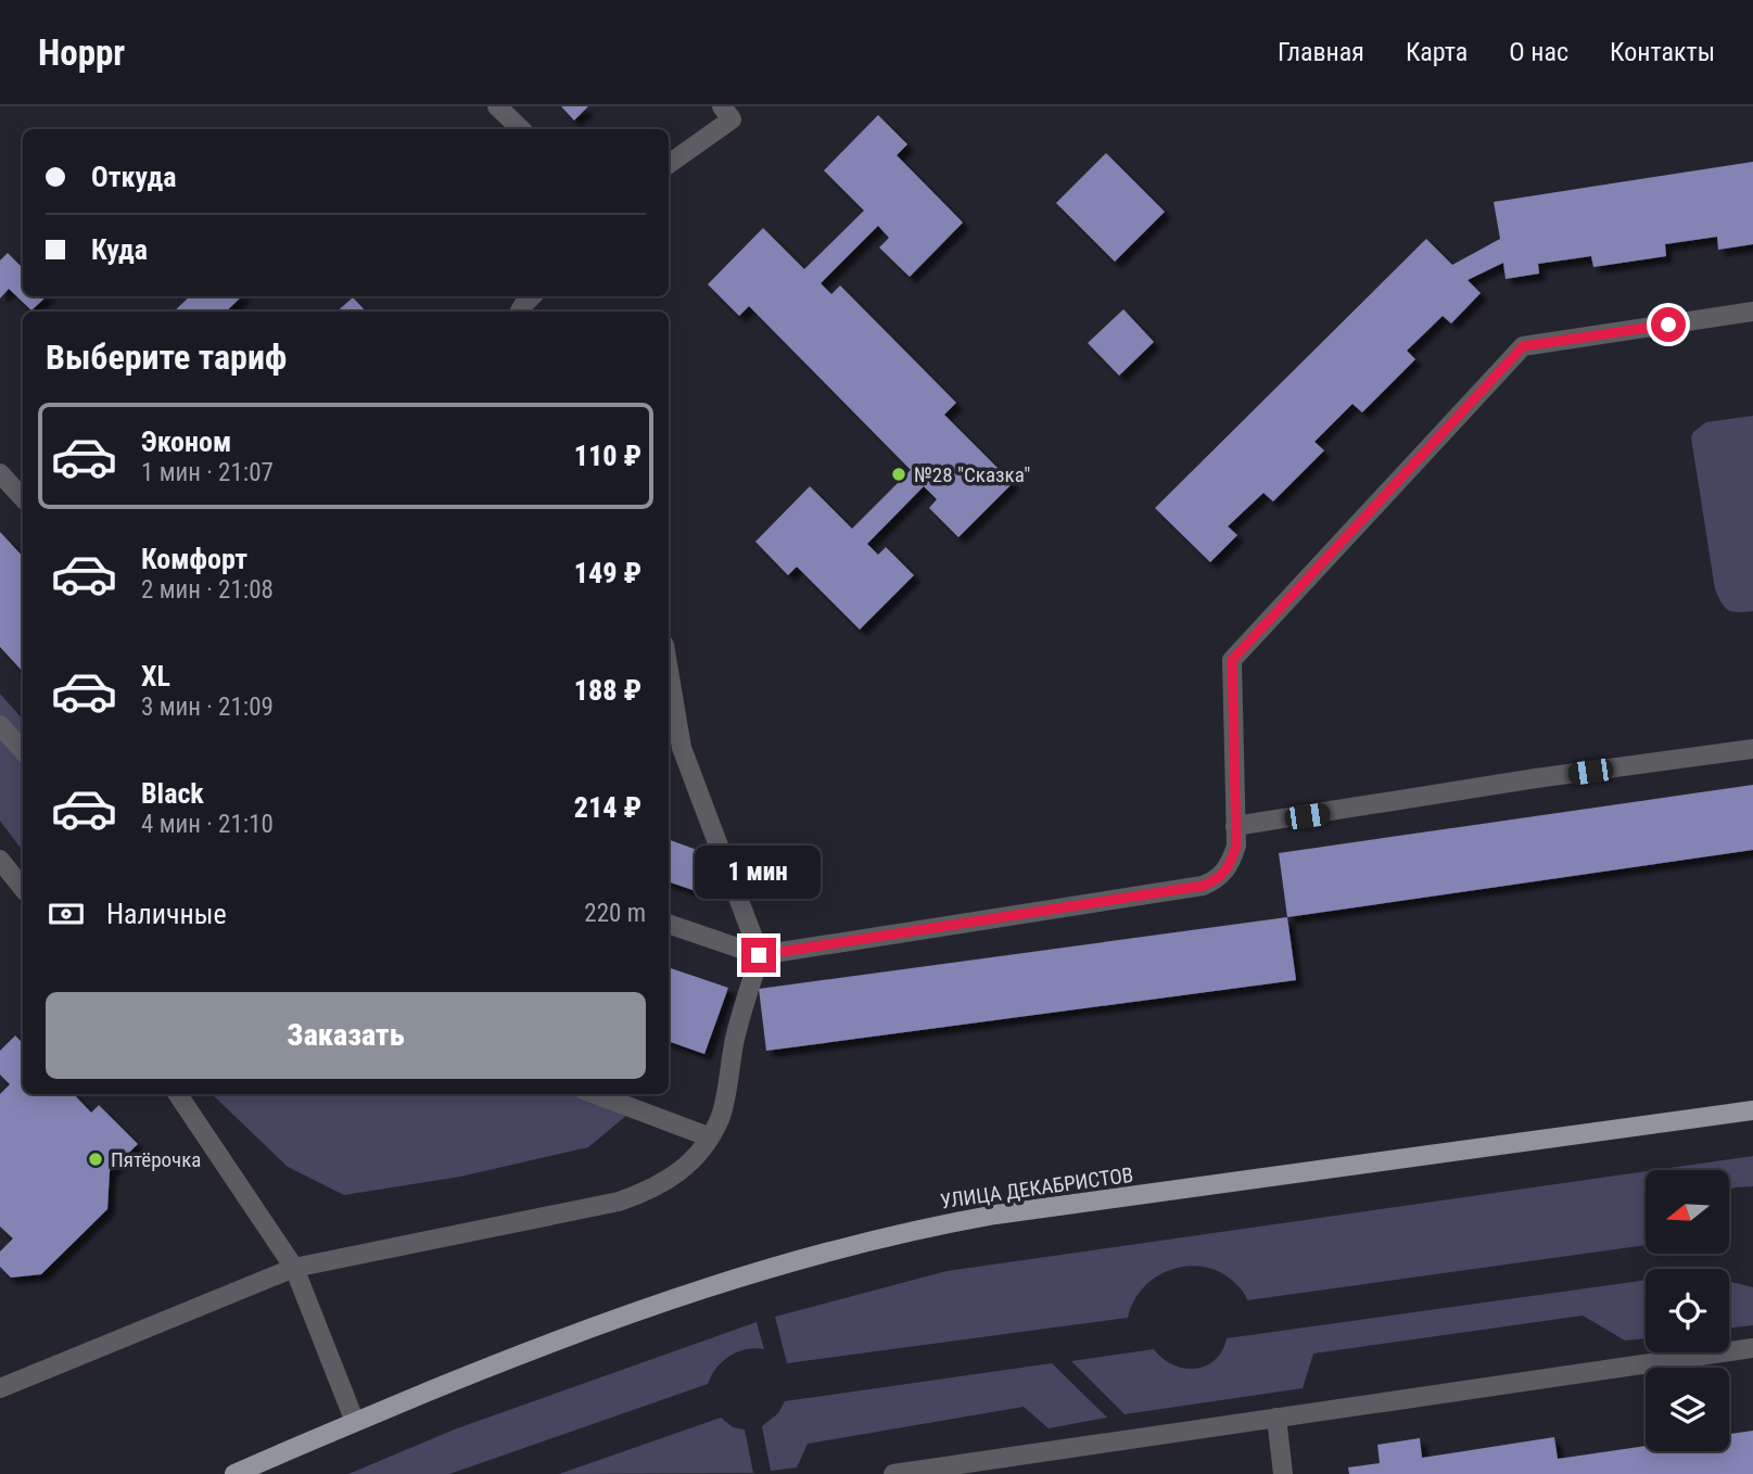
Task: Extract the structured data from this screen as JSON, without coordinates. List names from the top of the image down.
{
  "streets": {
    "main road": ["УЛИЦА ДЕКАБРИСТОВ"]
  },
  "places": ["№28 \"Сказка\"", "Пятёрочка"],
  "north": "left",
  "page": {
    "header": "Hoppr",
    "nav": [
      "Главная",
      "Карта",
      "О нас",
      "Контакты"
    ],
    "banner": ["Откуда", "Куда"],
    "heading": "Выберите тариф",
    "list": [
      {
        "name": "Эконом",
        "note": "1 мин · 21:07",
        "value": "110 ₽"
      },
      {
        "name": "Комфорт",
        "note": "2 мин · 21:08",
        "value": "149 ₽"
      },
      {
        "name": "XL",
        "note": "3 мин · 21:09",
        "value": "188 ₽"
      },
      {
        "name": "Black",
        "note": "4 мин · 21:10",
        "value": "214 ₽"
      }
    ],
    "bubble": "1 мин",
    "pay": ["Наличные", "220 m"],
    "buttons": "Заказать"
  }
}
